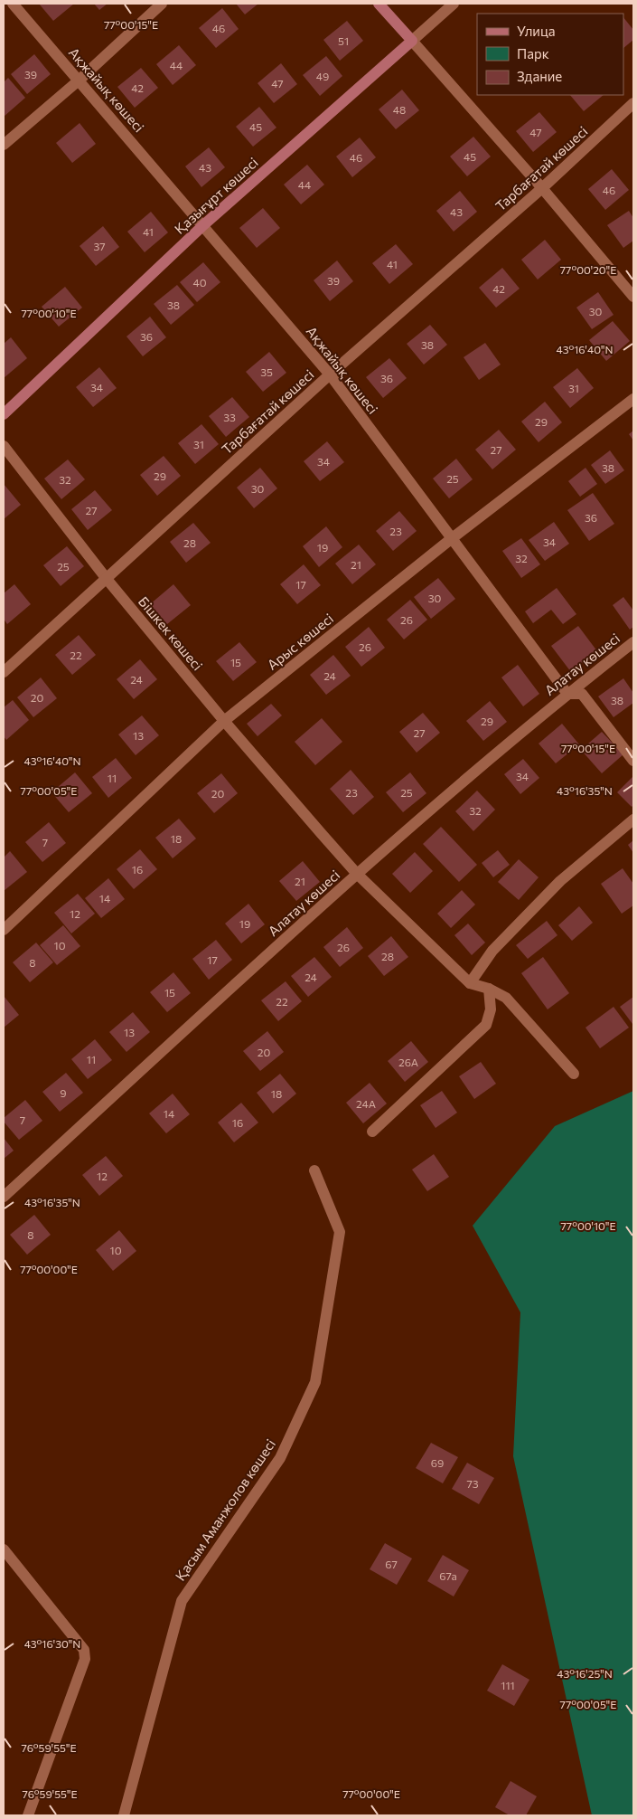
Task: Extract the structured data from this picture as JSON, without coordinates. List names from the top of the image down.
{
  "streets": {
    "street": [
      "Ақжайық көшесі",
      "Тарбағатай көшесі",
      "Қазығұрт көшесі",
      "Бішкек көшесі",
      "Арыс көшесі",
      "Алатау көшесі",
      "Қасым Аманжолов көшесі"
    ]
  },
  "crossings": [
    ["Ақжайық көшесі", "Тарбағатай көшесі"],
    ["Ақжайық көшесі", "Қазығұрт көшесі"],
    ["Ақжайық көшесі", "Арыс көшесі"],
    ["Ақжайық көшесі", "Алатау көшесі"],
    ["Тарбағатай көшесі", "Бішкек көшесі"],
    ["Бішкек көшесі", "Арыс көшесі"],
    ["Бішкек көшесі", "Алатау көшесі"]
  ],
  "house_numbers": [
    "46",
    "51",
    "44",
    "39",
    "49",
    "47",
    "42",
    "48",
    "45",
    "47",
    "45",
    "46",
    "43",
    "44",
    "46",
    "43",
    "41",
    "37",
    "41",
    "39",
    "40",
    "42",
    "38",
    "30",
    "36",
    "38",
    "35",
    "36",
    "34",
    "31",
    "33",
    "29",
    "31",
    "27",
    "34",
    "38",
    "29",
    "25",
    "32",
    "30",
    "27",
    "36",
    "23",
    "34",
    "28",
    "19",
    "32",
    "21",
    "25",
    "17",
    "30",
    "26",
    "26",
    "22",
    "15",
    "24",
    "24",
    "20",
    "38",
    "29",
    "27",
    "13",
    "34",
    "11",
    "23",
    "25",
    "20",
    "32",
    "18",
    "7",
    "16",
    "21",
    "14",
    "12",
    "19",
    "10",
    "26",
    "28",
    "17",
    "8",
    "24",
    "15",
    "22",
    "13",
    "20",
    "11",
    "26А",
    "9",
    "18",
    "24А",
    "14",
    "7",
    "16",
    "12",
    "8",
    "10",
    "69",
    "73",
    "67",
    "67а",
    "111"
  ],
  "legend": ["Улица", "Парк", "Здание"],
  "coordinates": [
    "77°00'15\"E",
    "77°00'20\"E",
    "77°00'10\"E",
    "43°16'40\"N",
    "43°16'35\"N",
    "77°00'05\"E",
    "77°00'00\"E",
    "43°16'30\"N",
    "43°16'25\"N",
    "76°59'55\"E"
  ]
}
